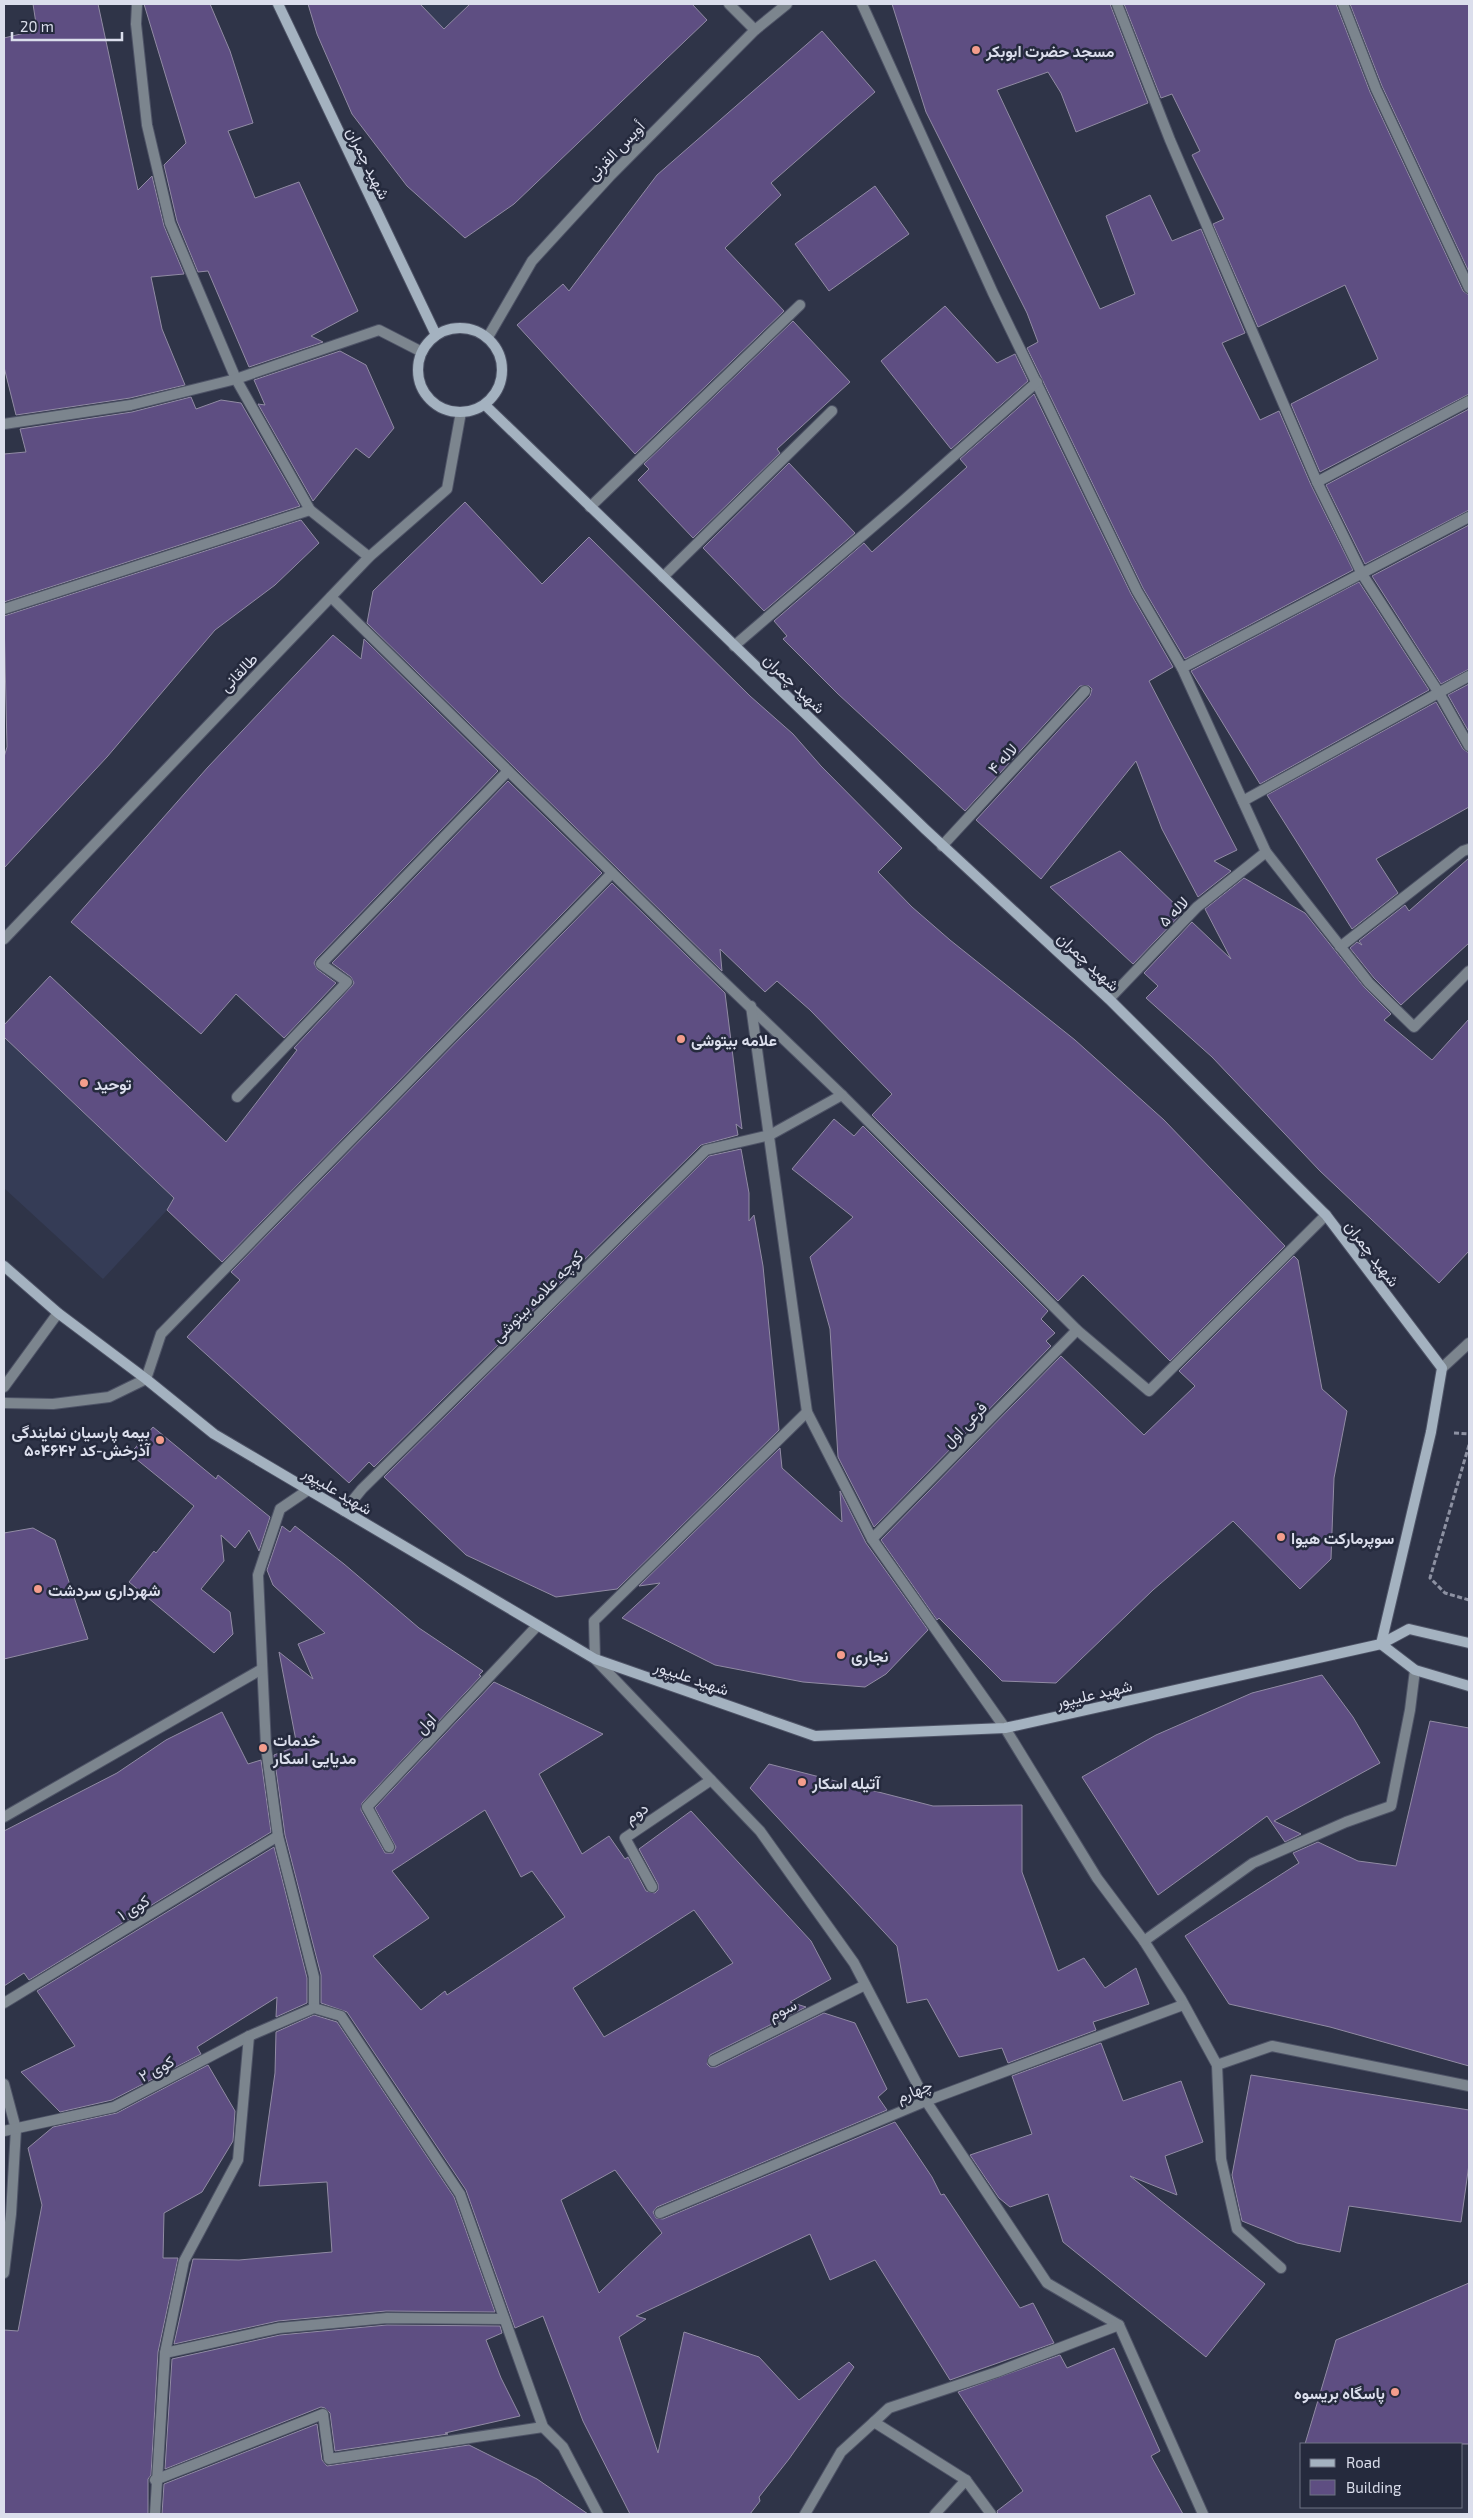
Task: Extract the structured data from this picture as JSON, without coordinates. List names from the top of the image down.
{
  "streets": {
    "main road": ["شهید چمران", "شهید علیپور"],
    "street": [
      "أویس القرنی",
      "طالقانی",
      "لاله ۴",
      "لاله ۵",
      "کوچه علامه بیتوشی",
      "فرعی اول",
      "اول",
      "دوم",
      "کوی ۱",
      "سوم",
      "کوی ۲",
      "چهارم"
    ]
  },
  "crossings": [
    ["أویس القرنی", "شهید چمران"],
    ["أویس القرنی", "طالقانی"],
    ["شهید چمران", "طالقانی"],
    ["شهید چمران", "لاله ۴"],
    ["شهید چمران", "لاله ۵"],
    ["کوچه علامه بیتوشی", "شهید علیپور"],
    ["شهید علیپور", "اول"]
  ],
  "places": [
    "مسجد حضرت ابوبکر",
    "علامه بیتوشی",
    "توحید",
    "بیمه پارسیان نمایندگی آذرخش-کد ۵۰۴۶۴۲",
    "سوپرمارکت هیوا",
    "شهرداری سردشت",
    "نجاری",
    "خدمات مدیایی اسکار",
    "آتیله اسکار",
    "پاسگاه بریسوه"
  ],
  "legend": ["Road", "Building"],
  "scale_bar": "20 m"
}
